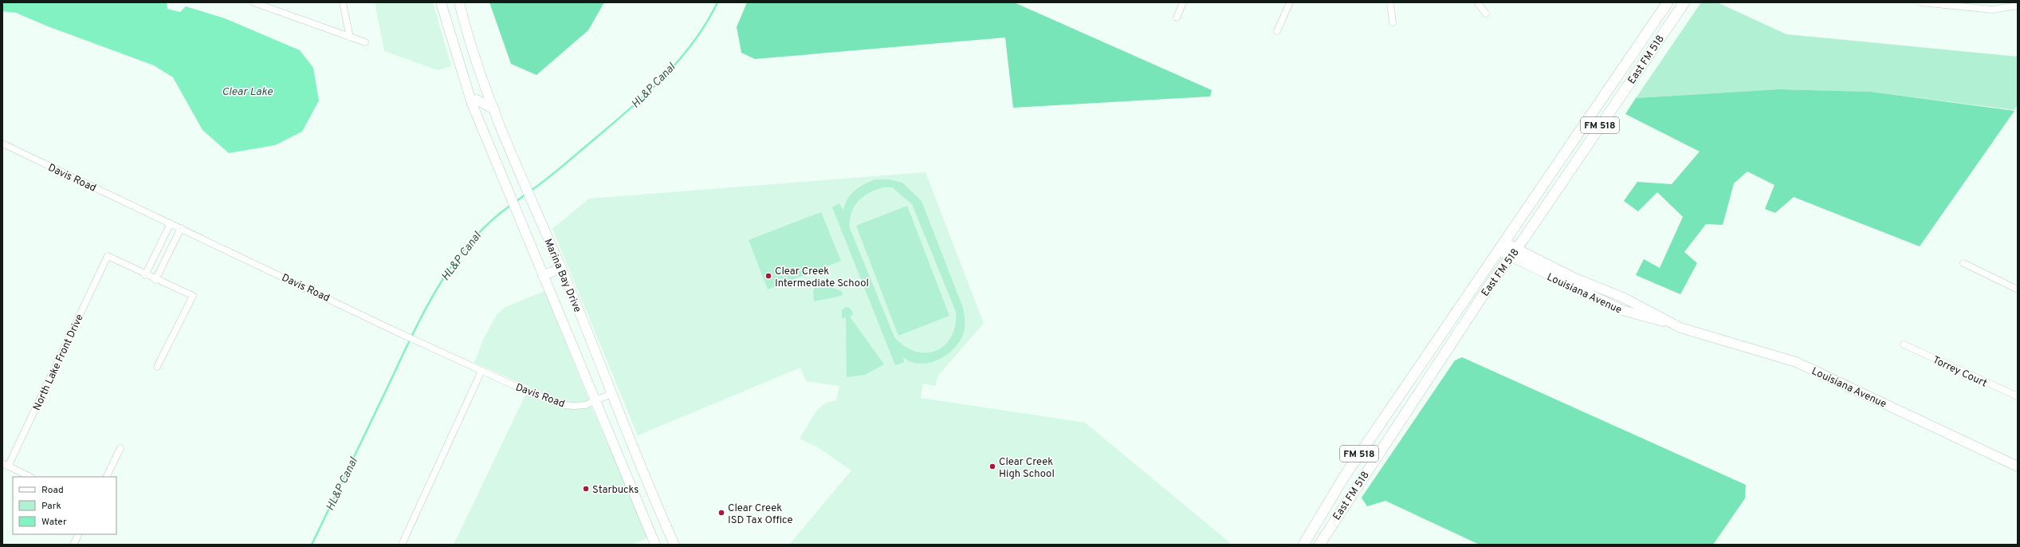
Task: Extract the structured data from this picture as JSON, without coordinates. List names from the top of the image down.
{
  "streets": {
    "main road": [
      "East FM 518",
      "FM 518",
      "Marina Bay Drive",
      "Louisiana Avenue"
    ],
    "street": ["Davis Road", "North Lake Front Drive", "Torrey Court"]
  },
  "crossings": [
    ["East FM 518", "Louisiana Avenue"],
    ["Davis Road", "Marina Bay Drive"]
  ],
  "water": ["HL&P Canal", "Clear Lake"],
  "places": [
    "Clear Creek Intermediate School",
    "Clear Creek High School",
    "Starbucks",
    "Clear Creek ISD Tax Office"
  ],
  "legend": ["Road", "Park", "Water"]
}
